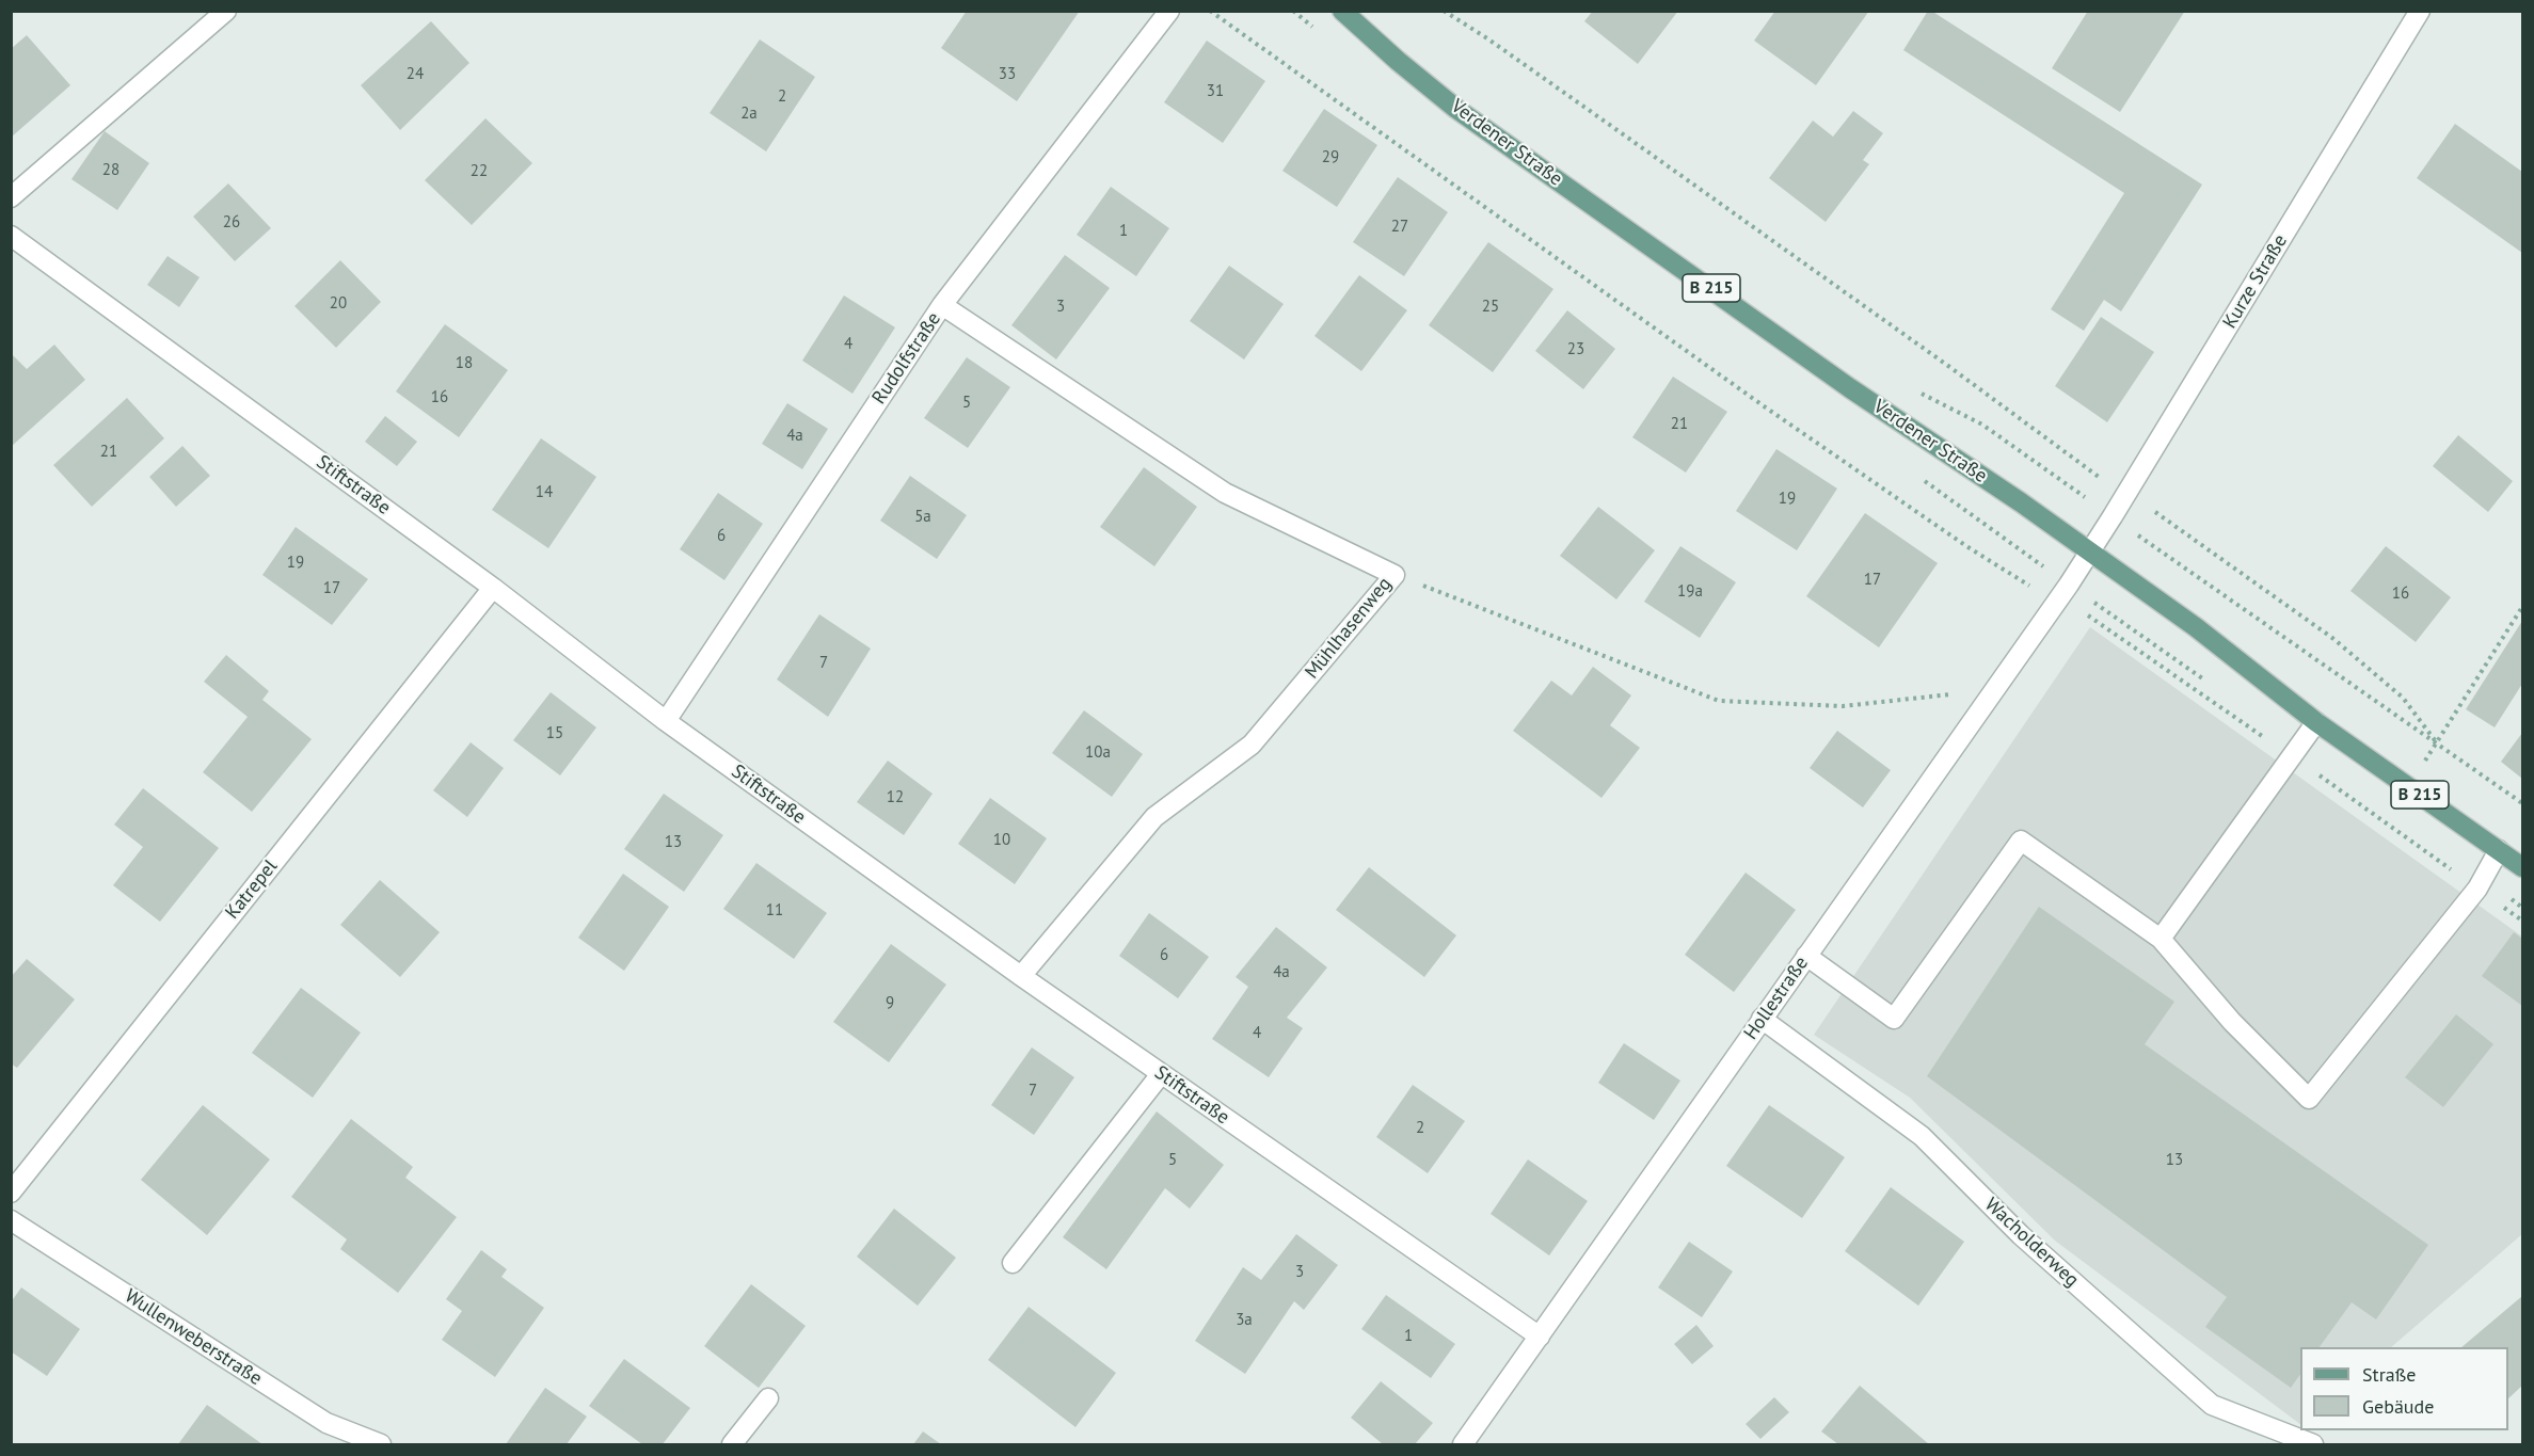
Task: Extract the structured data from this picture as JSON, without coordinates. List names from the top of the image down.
{
  "streets": {
    "main road": ["Verdener Straße", "B 215"],
    "street": [
      "Kurze Straße",
      "Rudolfstraße",
      "Stiftstraße",
      "Mühlhasenweg",
      "Katrepel",
      "Hollestraße",
      "Wacholderweg",
      "Wullenweberstraße"
    ]
  },
  "crossings": [
    ["Verdener Straße", "Kurze Straße"],
    ["Verdener Straße", "Hollestraße"],
    ["Kurze Straße", "Hollestraße"],
    ["Rudolfstraße", "Stiftstraße"],
    ["Rudolfstraße", "Mühlhasenweg"],
    ["Stiftstraße", "Mühlhasenweg"],
    ["Stiftstraße", "Katrepel"],
    ["Stiftstraße", "Hollestraße"],
    ["Hollestraße", "Wacholderweg"]
  ],
  "house_numbers": [
    "24",
    "33",
    "31",
    "2",
    "2a",
    "29",
    "28",
    "22",
    "26",
    "27",
    "1",
    "20",
    "3",
    "25",
    "4",
    "23",
    "18",
    "16",
    "5",
    "21",
    "4a",
    "21",
    "14",
    "19",
    "5a",
    "6",
    "19",
    "17",
    "17",
    "19a",
    "16",
    "7",
    "15",
    "10a",
    "12",
    "10",
    "13",
    "11",
    "6",
    "4a",
    "9",
    "4",
    "7",
    "2",
    "5",
    "13",
    "3",
    "3a",
    "1"
  ],
  "legend": ["Straße", "Gebäude"]
}
